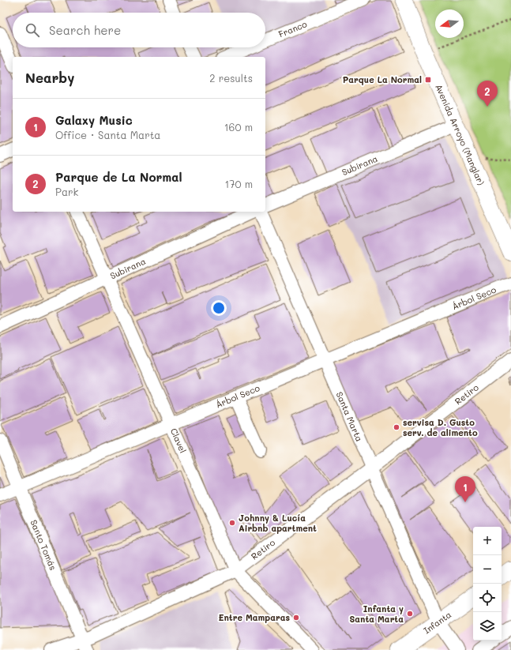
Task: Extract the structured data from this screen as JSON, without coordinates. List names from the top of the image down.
{
  "streets": {
    "main road": ["Avenida Arroyo (Manglar)", "Infanta"],
    "street": [
      "Franco",
      "Subirana",
      "Árbol Seco",
      "Retiro",
      "Santa Marta",
      "Clavel",
      "Santo Tomás"
    ]
  },
  "crossings": [
    ["Avenida Arroyo (Manglar)", "Subirana"],
    ["Subirana", "Clavel"],
    ["Árbol Seco", "Santa Marta"],
    ["Árbol Seco", "Clavel"],
    ["Árbol Seco", "Santo Tomás"],
    ["Retiro", "Santa Marta"],
    ["Retiro", "Clavel"],
    ["Retiro", "Santo Tomás"],
    ["Santa Marta", "Infanta"]
  ],
  "places": {
    "transit": ["Parque La Normal"],
    "other": [
      "servisa D. Gusto serv. de alimento",
      "Johnny & Lucía Airbnb apartment",
      "Infanta y Santa Marta",
      "Entre Mamparas"
    ]
  },
  "north": "left",
  "page": {
    "search": "Search here",
    "heading": ["Nearby", "2 results"],
    "pins": ["2", "1"],
    "list": [
      {
        "mark": "1",
        "name": "Galaxy Music",
        "note": "Office · Santa Marta",
        "value": "160 m"
      },
      {
        "mark": "2",
        "name": "Parque de La Normal",
        "note": "Park",
        "value": "170 m"
      }
    ],
    "map_buttons": ["+", "−"]
  }
}
